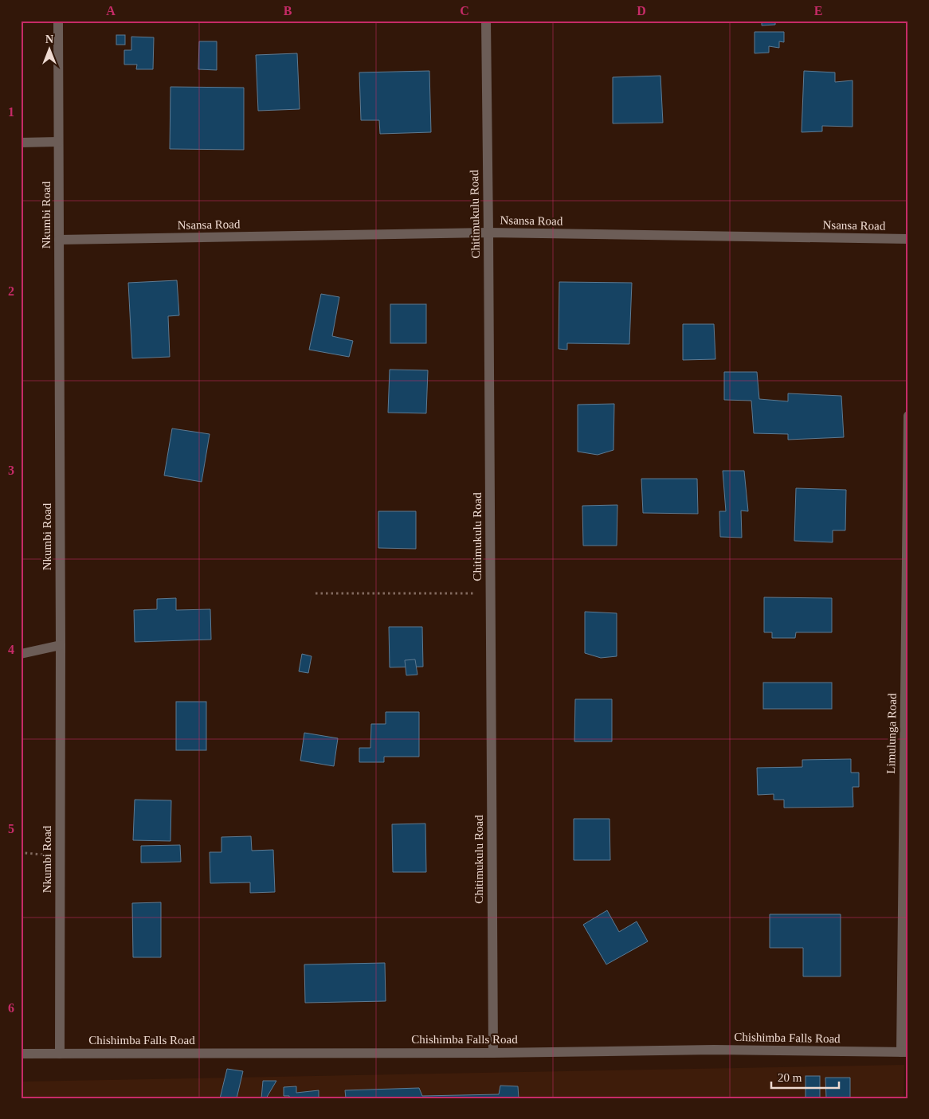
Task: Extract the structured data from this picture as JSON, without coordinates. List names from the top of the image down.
{
  "streets": {
    "street": [
      "Chitimukulu Road",
      "Nkumbi Road",
      "Nsansa Road",
      "Limulunga Road",
      "Chishimba Falls Road"
    ]
  },
  "crossings": [
    ["Chitimukulu Road", "Nsansa Road"],
    ["Chitimukulu Road", "Chishimba Falls Road"],
    ["Nkumbi Road", "Nsansa Road"],
    ["Nkumbi Road", "Chishimba Falls Road"],
    ["Limulunga Road", "Chishimba Falls Road"]
  ],
  "scale_bar": "20 m",
  "north": "top",
  "grid": {
    "columns": [
      "A",
      "B",
      "C",
      "D",
      "E"
    ],
    "rows": [
      "1",
      "2",
      "3",
      "4",
      "5",
      "6"
    ]
  }
}
